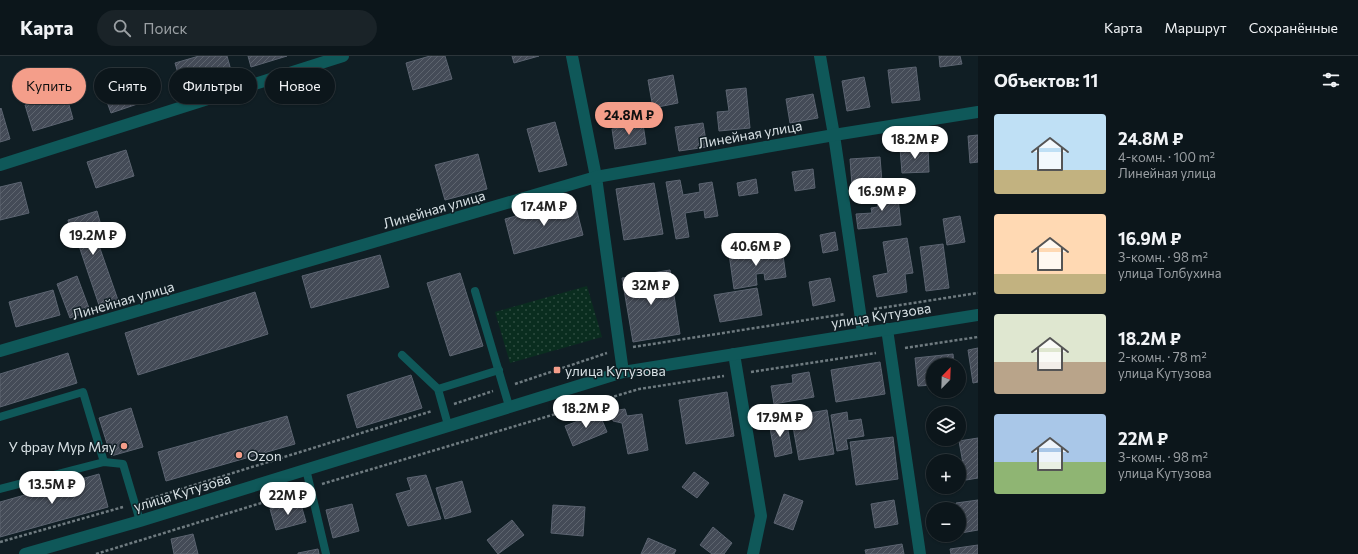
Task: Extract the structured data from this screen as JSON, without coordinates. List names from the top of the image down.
{
  "streets": {
    "street": ["Линейная улица", "улица Кутузова"]
  },
  "places": {
    "transit": ["улица Кутузова"],
    "other": ["У фрау Мур Мяу", "Ozon"]
  },
  "north": "top right",
  "page": {
    "header": "Карта",
    "search": "Поиск",
    "nav": ["Карта", "Маршрут", "Сохранённые"],
    "heading": "Объектов: 11",
    "chip": [
      "Купить",
      "Снять",
      "Фильтры",
      "Новое"
    ],
    "price": [
      "24.8M ₽",
      "18.2M ₽",
      "16.9M ₽",
      "17.4M ₽",
      "19.2M ₽",
      "40.6M ₽",
      "32M ₽",
      "18.2M ₽",
      "17.9M ₽",
      "13.5M ₽",
      "22M ₽"
    ],
    "list": [
      {
        "name": "24.8M ₽",
        "note": "4-комн. · 100 m² · Линейная улица"
      },
      {
        "name": "16.9M ₽",
        "note": "3-комн. · 98 m² · улица Толбухина"
      },
      {
        "name": "18.2M ₽",
        "note": "2-комн. · 78 m² · улица Кутузова"
      },
      {
        "name": "22M ₽",
        "note": "3-комн. · 98 m² · улица Кутузова"
      }
    ],
    "map_buttons": ["+", "−"]
  }
}
